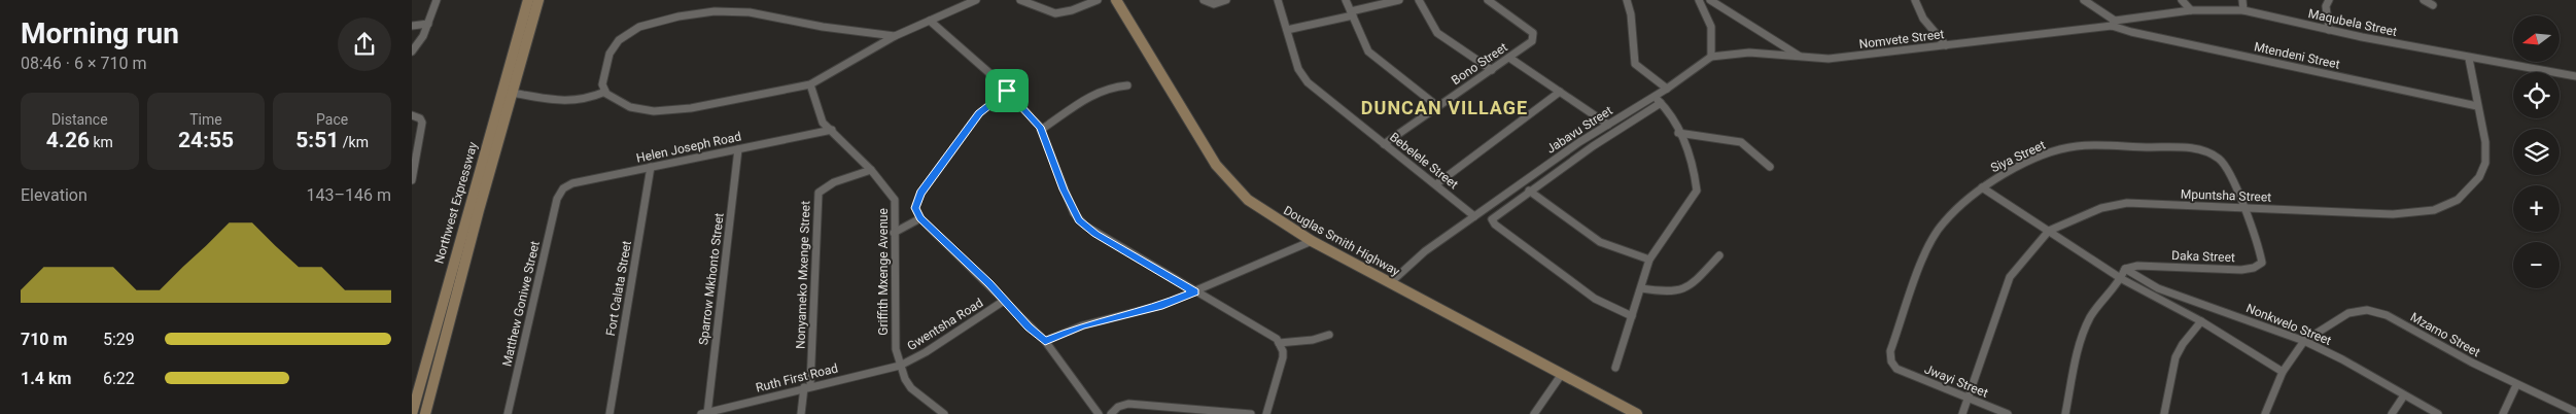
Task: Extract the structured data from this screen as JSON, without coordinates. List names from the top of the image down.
{
  "streets": {
    "main road": ["Northwest Expressway", "Douglas Smith Highway"],
    "street": [
      "Maqubela Street",
      "Nomvete Street",
      "Mtendeni Street",
      "Bono Street",
      "Jabavu Street",
      "Helen Joseph Road",
      "Siya Street",
      "Bebelele Street",
      "Mpuntsha Street",
      "Daka Street",
      "Griffith Mxenge Avenue",
      "Nonyameko Mxenge Street",
      "Sparrow Mkhonto Street",
      "Fort Calata Street",
      "Matthew Goniwe Street",
      "Gwentsha Road",
      "Nonkwelo Street",
      "Mzamo Street",
      "Ruth First Road",
      "Jwayi Street"
    ]
  },
  "crossings": [
    ["Maqubela Street", "Nomvete Street"],
    ["Maqubela Street", "Mtendeni Street"],
    ["Maqubela Street", "Mpuntsha Street"],
    ["Nomvete Street", "Mtendeni Street"],
    ["Mtendeni Street", "Mpuntsha Street"],
    ["Bono Street", "Bebelele Street"],
    ["Jabavu Street", "Bebelele Street"],
    ["Jabavu Street", "Douglas Smith Highway"],
    ["Helen Joseph Road", "Griffith Mxenge Avenue"],
    ["Helen Joseph Road", "Sparrow Mkhonto Street"],
    ["Helen Joseph Road", "Fort Calata Street"],
    ["Helen Joseph Road", "Matthew Goniwe Street"],
    ["Siya Street", "Mpuntsha Street"],
    ["Siya Street", "Daka Street"],
    ["Siya Street", "Jwayi Street"],
    ["Mpuntsha Street", "Daka Street"],
    ["Mpuntsha Street", "Jwayi Street"],
    ["Daka Street", "Nonkwelo Street"],
    ["Griffith Mxenge Avenue", "Nonyameko Mxenge Street"],
    ["Griffith Mxenge Avenue", "Gwentsha Road"],
    ["Griffith Mxenge Avenue", "Ruth First Road"],
    ["Nonyameko Mxenge Street", "Ruth First Road"],
    ["Sparrow Mkhonto Street", "Ruth First Road"],
    ["Gwentsha Road", "Ruth First Road"],
    ["Nonkwelo Street", "Mzamo Street"]
  ],
  "districts": ["DUNCAN VILLAGE"],
  "north": "left",
  "page": {
    "heading": ["Morning run", "08:46 · 6 × 710 m"],
    "map_buttons": ["+", "−"],
    "stats": [
      ["Distance", "4.26 km"],
      ["Time", "24:55"],
      ["Pace", "5:51 /km"]
    ],
    "chart": ["Elevation", "143–146 m"],
    "list": [
      {
        "name": "710 m",
        "note": "5:29"
      },
      {
        "name": "1.4 km",
        "note": "6:22"
      }
    ]
  }
}
